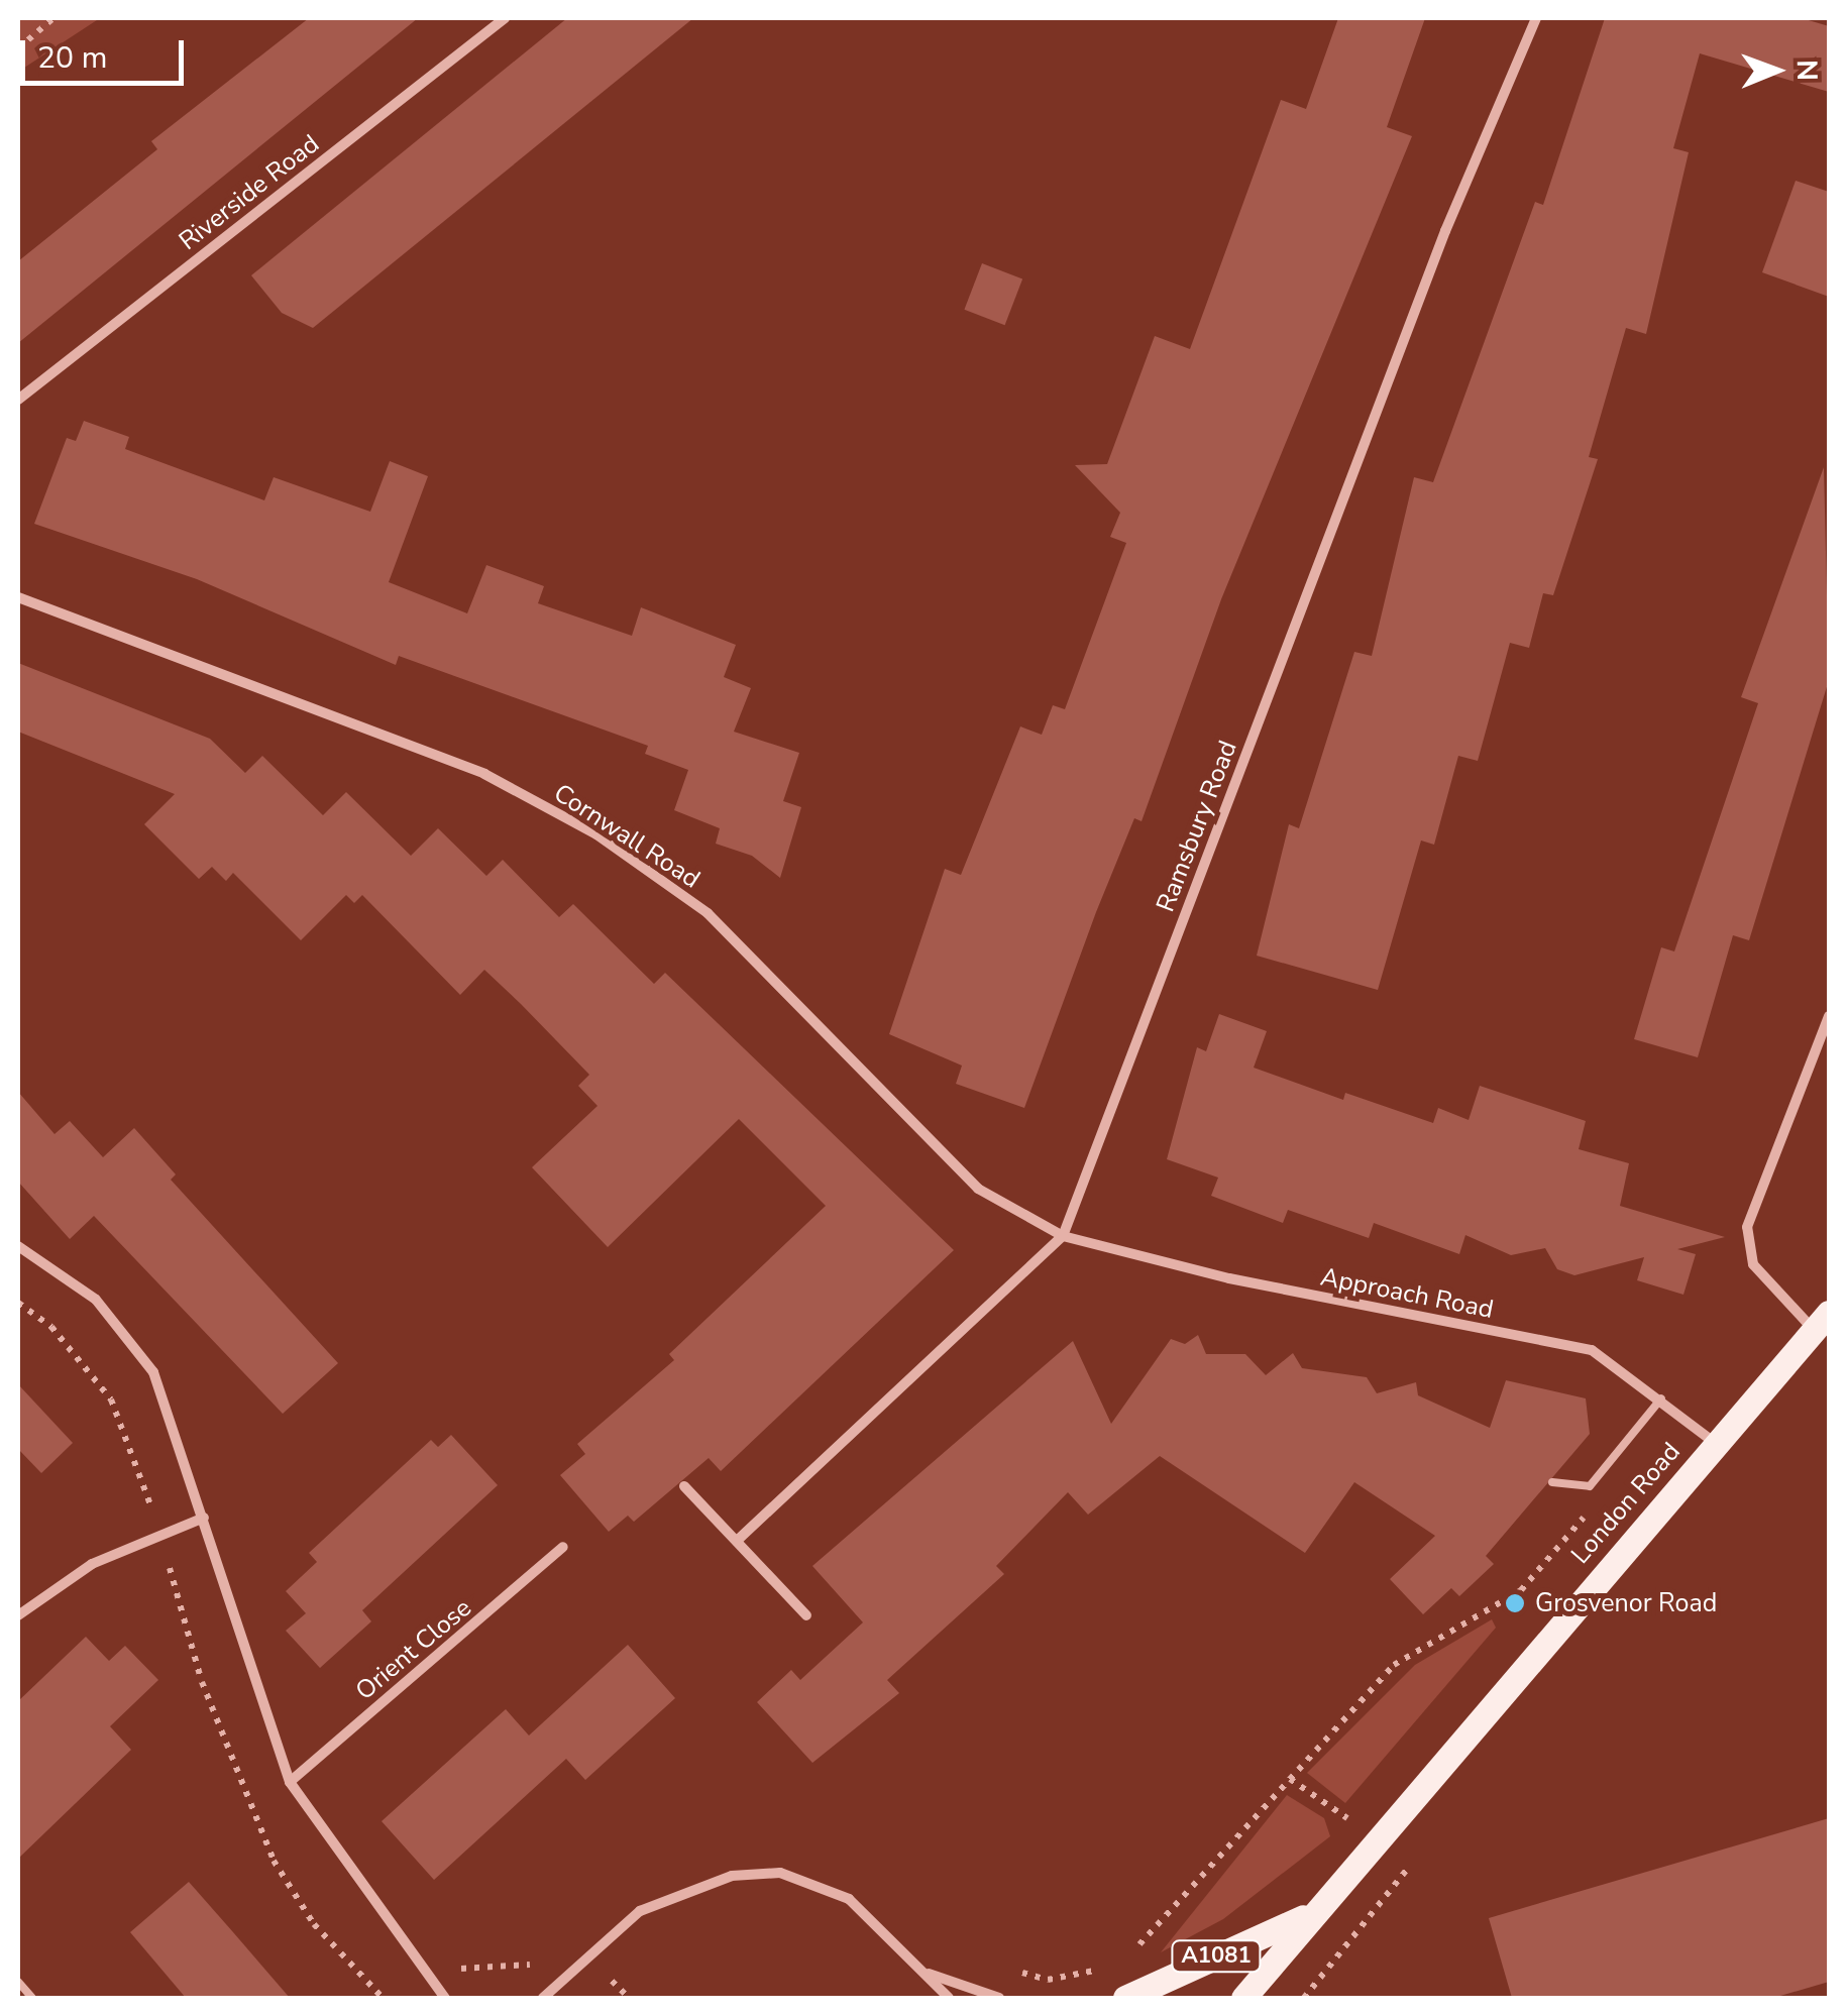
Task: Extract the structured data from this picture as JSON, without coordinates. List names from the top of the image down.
{
  "streets": {
    "main road": ["London Road", "A1081"],
    "street": [
      "Riverside Road",
      "Ramsbury Road",
      "Cornwall Road",
      "Approach Road",
      "Orient Close"
    ]
  },
  "crossings": [
    ["Ramsbury Road", "Cornwall Road"],
    ["Ramsbury Road", "Approach Road"],
    ["Cornwall Road", "Approach Road"],
    ["Approach Road", "London Road"]
  ],
  "places": ["Grosvenor Road"],
  "scale_bar": "20 m",
  "north": "right"
}
